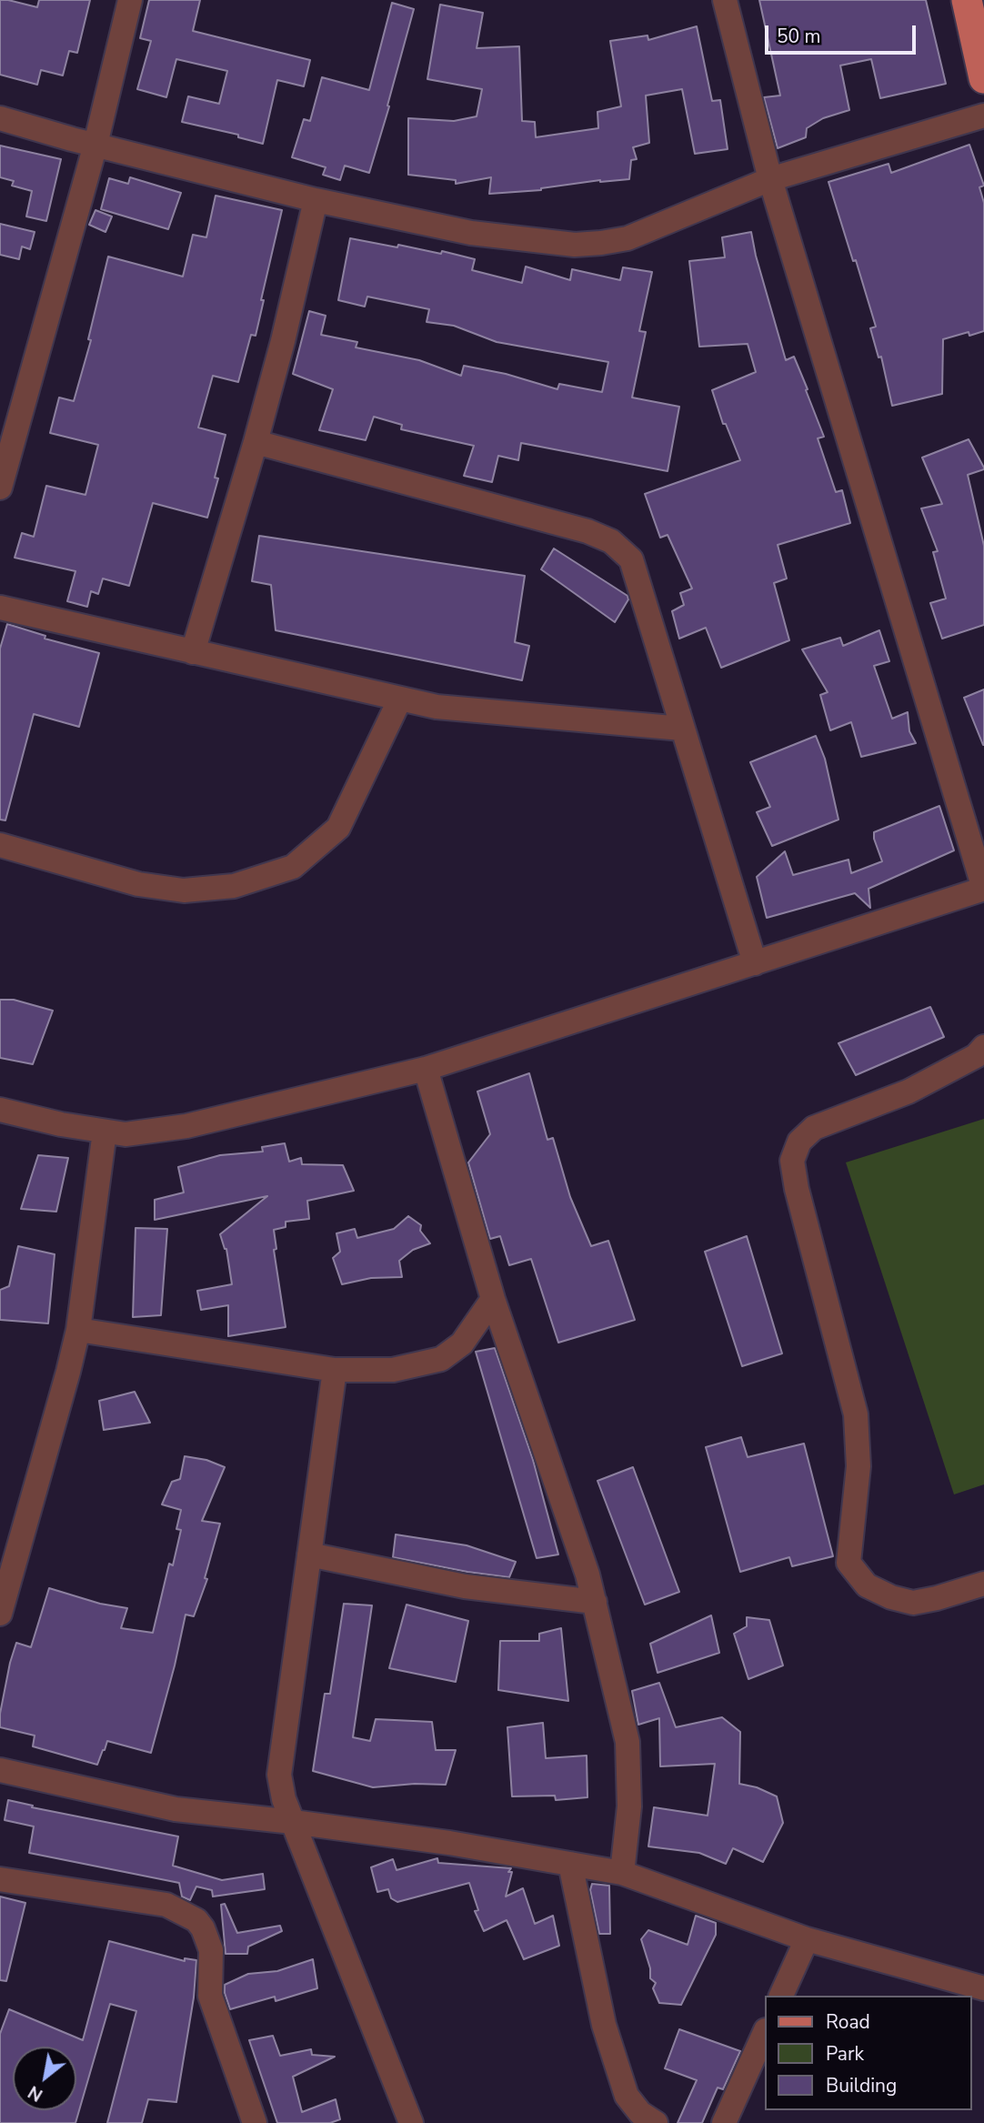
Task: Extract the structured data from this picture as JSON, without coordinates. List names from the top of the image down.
{
  "legend": ["Road", "Park", "Building"],
  "scale_bar": "50 m",
  "north": "bottom left"
}
